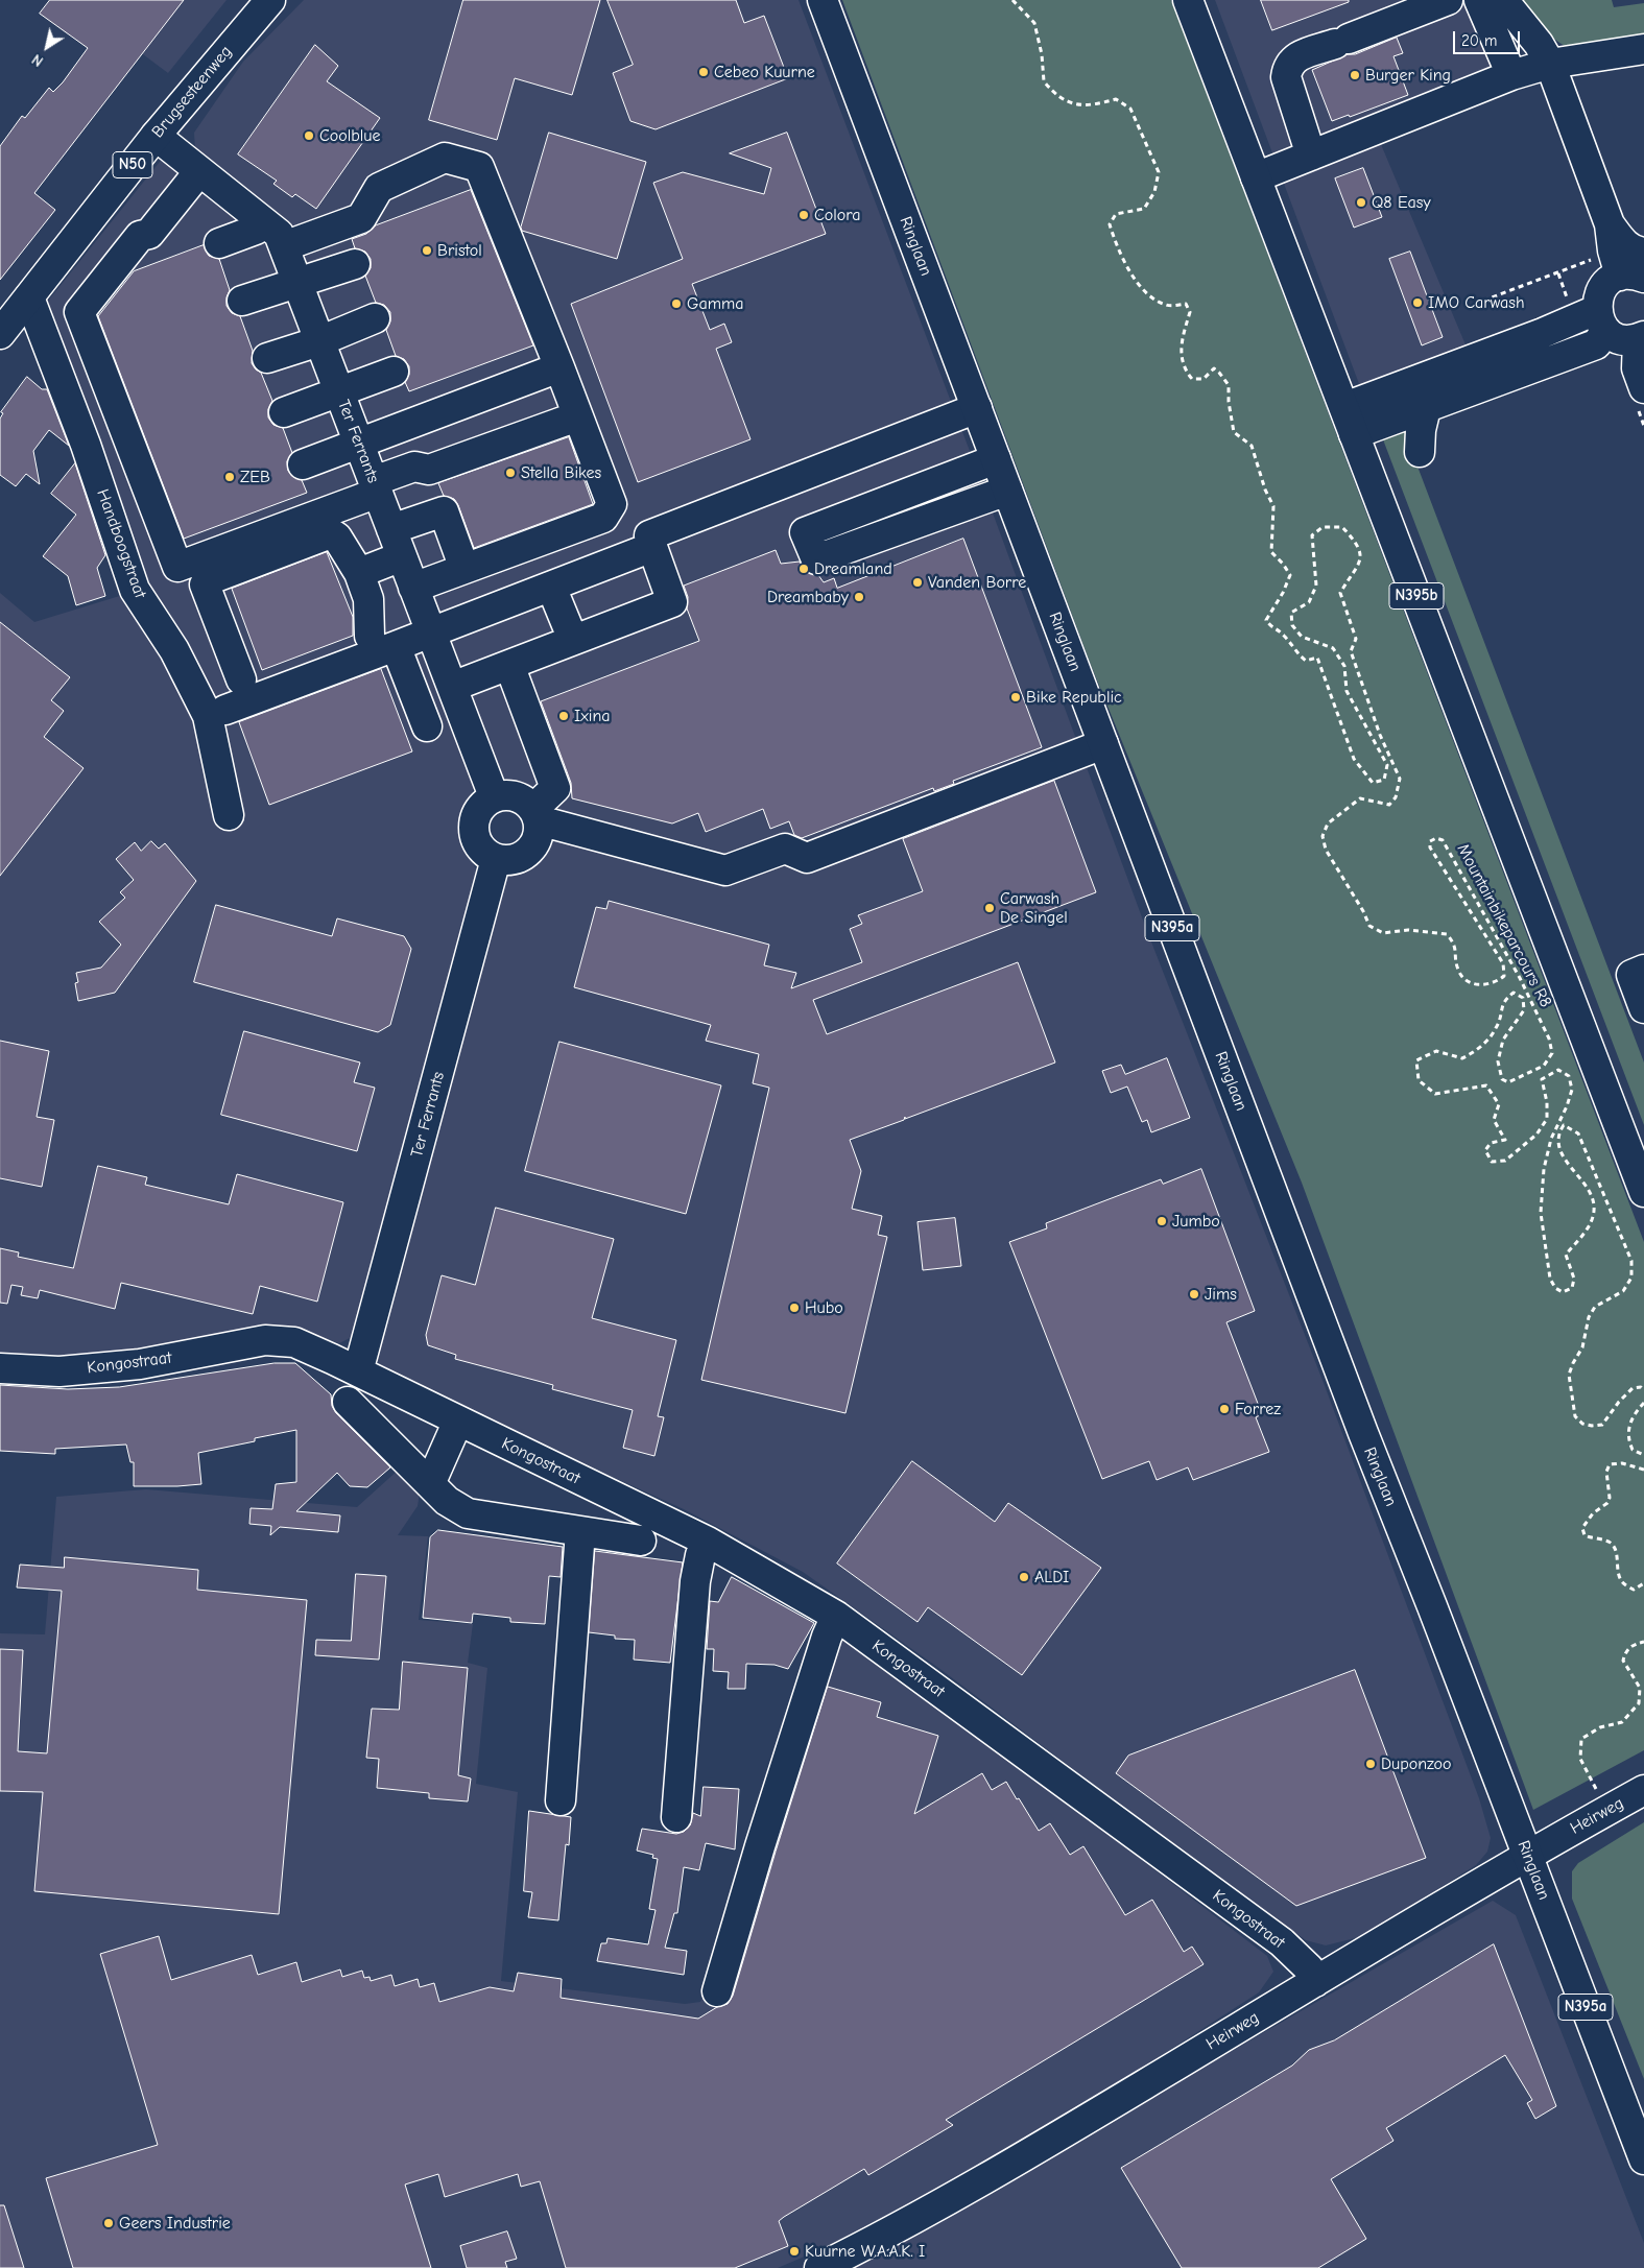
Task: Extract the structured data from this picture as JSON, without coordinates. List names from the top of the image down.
{
  "streets": {
    "street": [
      "Brugsesteenweg",
      "N50",
      "Ringlaan",
      "Ter Ferrants",
      "Handboogstraat",
      "N395b",
      "N395a",
      "Kongostraat",
      "Heirweg"
    ],
    "path": ["Mountainbikeparcours R8"]
  },
  "crossings": [
    ["Brugsesteenweg", "Ter Ferrants"],
    ["Brugsesteenweg", "Handboogstraat"],
    ["Ringlaan", "Heirweg"],
    ["Ter Ferrants", "Kongostraat"],
    ["Kongostraat", "Heirweg"]
  ],
  "places": [
    "Cebeo Kuurne",
    "Burger King",
    "Coolblue",
    "Q8 Easy",
    "Colora",
    "Bristol",
    "IMO Carwash",
    "Gamma",
    "Stella Bikes",
    "ZEB",
    "Dreamland",
    "Vanden Borre",
    "Dreambaby",
    "Bike Republic",
    "Ixina",
    "Carwash De Singel",
    "Jumbo",
    "Jims",
    "Hubo",
    "Forrez",
    "ALDI",
    "Duponzoo",
    "Geers Industrie",
    "Kuurne W.A.A.K. I"
  ],
  "scale_bar": "20 m",
  "north": "bottom left"
}
